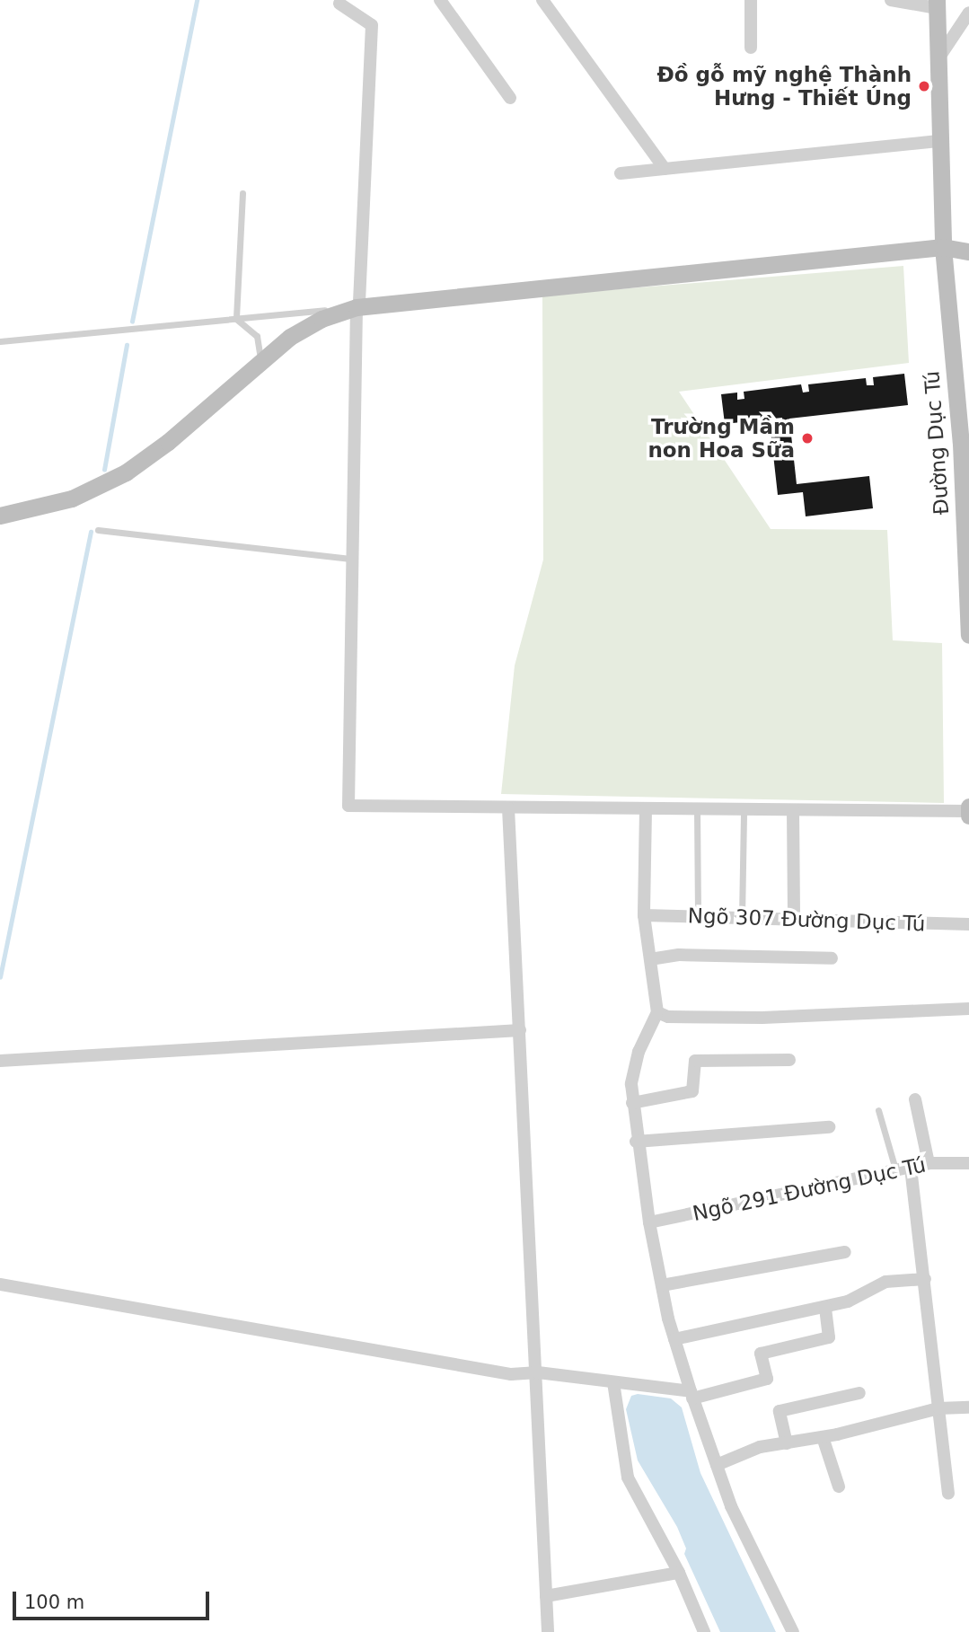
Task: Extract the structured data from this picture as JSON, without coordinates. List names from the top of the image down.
{
  "streets": {
    "street": ["Đường Dục Tú", "Ngõ 307 Đường Dục Tú", "Ngõ 291 Đường Dục Tú"]
  },
  "places": ["Đồ gỗ mỹ nghệ Thành Hưng - Thiết Úng", "Trường Mầm non Hoa Sữa"],
  "scale_bar": "100 m"
}
